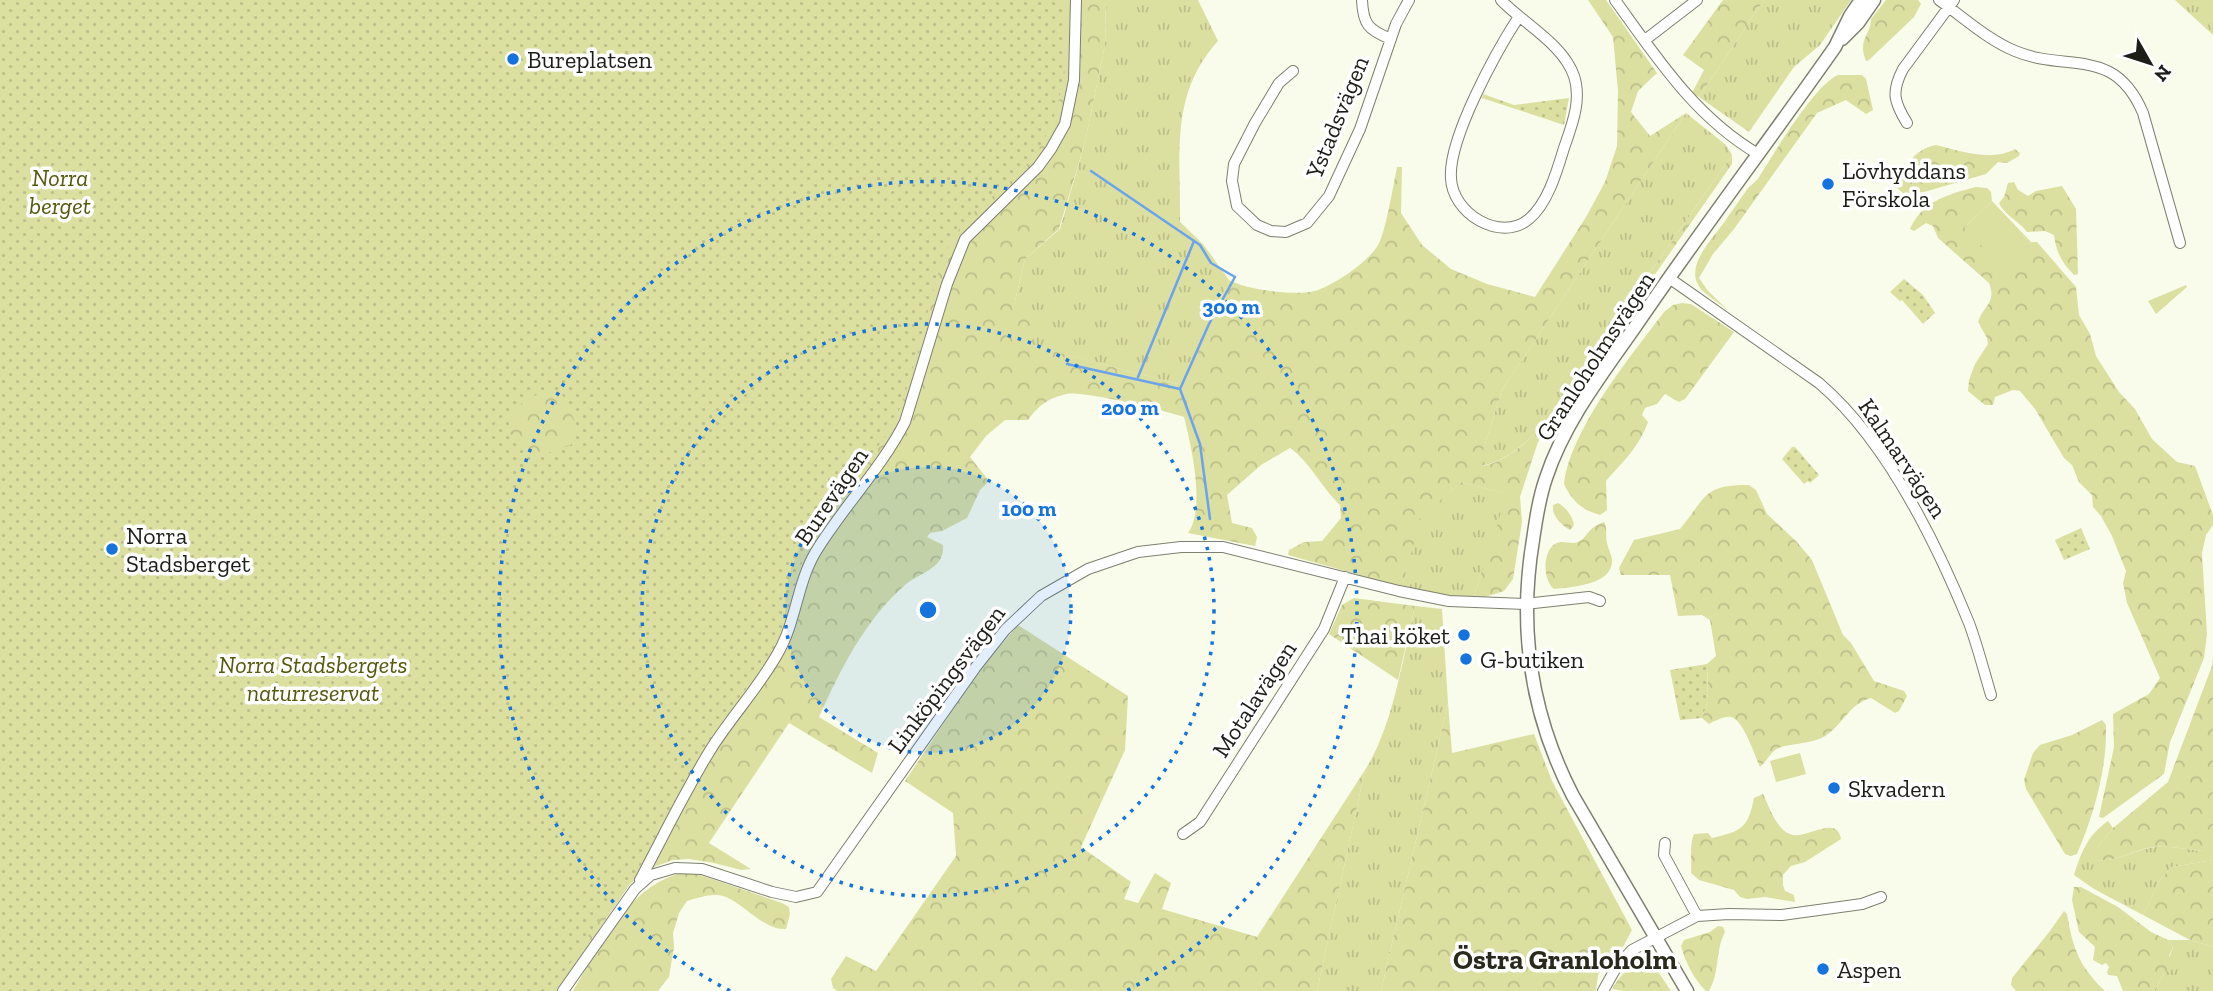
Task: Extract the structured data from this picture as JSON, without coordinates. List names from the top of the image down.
{
  "streets": {
    "street": [
      "Ystadsvägen",
      "Granloholmsvägen",
      "Kalmarvägen",
      "Burevägen",
      "Linköpingsvägen",
      "Motalavägen"
    ]
  },
  "crossings": [
    ["Granloholmsvägen", "Kalmarvägen"],
    ["Granloholmsvägen", "Linköpingsvägen"],
    ["Burevägen", "Linköpingsvägen"],
    ["Linköpingsvägen", "Motalavägen"]
  ],
  "districts": ["Östra Granloholm"],
  "parks": ["Norra berget", "Norra Stadsbergets naturreservat"],
  "places": [
    "Bureplatsen",
    "Lövhyddans Förskola",
    "Norra Stadsberget",
    "Thai köket",
    "G-butiken",
    "Skvadern",
    "Aspen"
  ],
  "north": "bottom right",
  "rings": ["300 m", "200 m", "100 m"]
}
